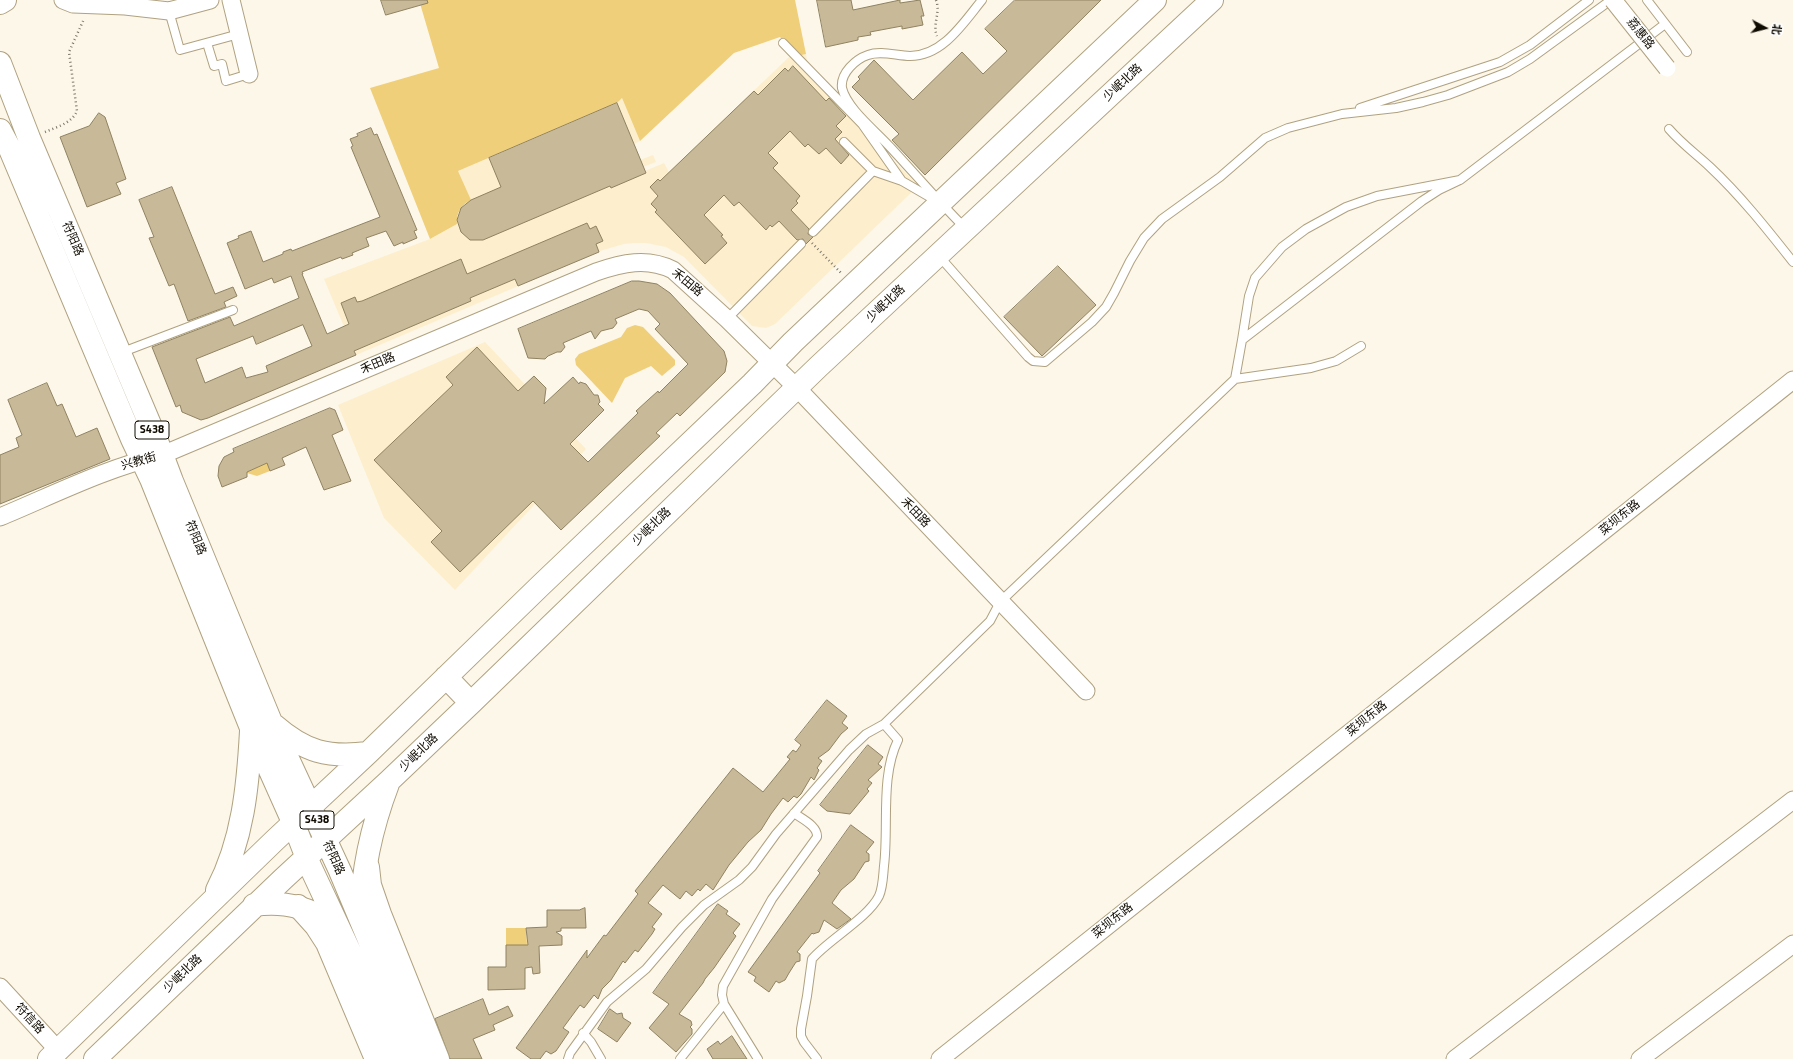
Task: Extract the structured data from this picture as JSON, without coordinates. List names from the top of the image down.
{
  "streets": {
    "main road": ["少岷北路", "符阳路", "S438"],
    "street": [
      "荔惠路",
      "禾田路",
      "兴教街",
      "菜坝东路",
      "符信路"
    ]
  },
  "crossings": [
    ["少岷北路", "符阳路"],
    ["少岷北路", "禾田路"],
    ["符阳路", "禾田路"],
    ["符阳路", "S438"],
    ["符阳路", "兴教街"],
    ["禾田路", "兴教街"]
  ],
  "north": "right"
}
